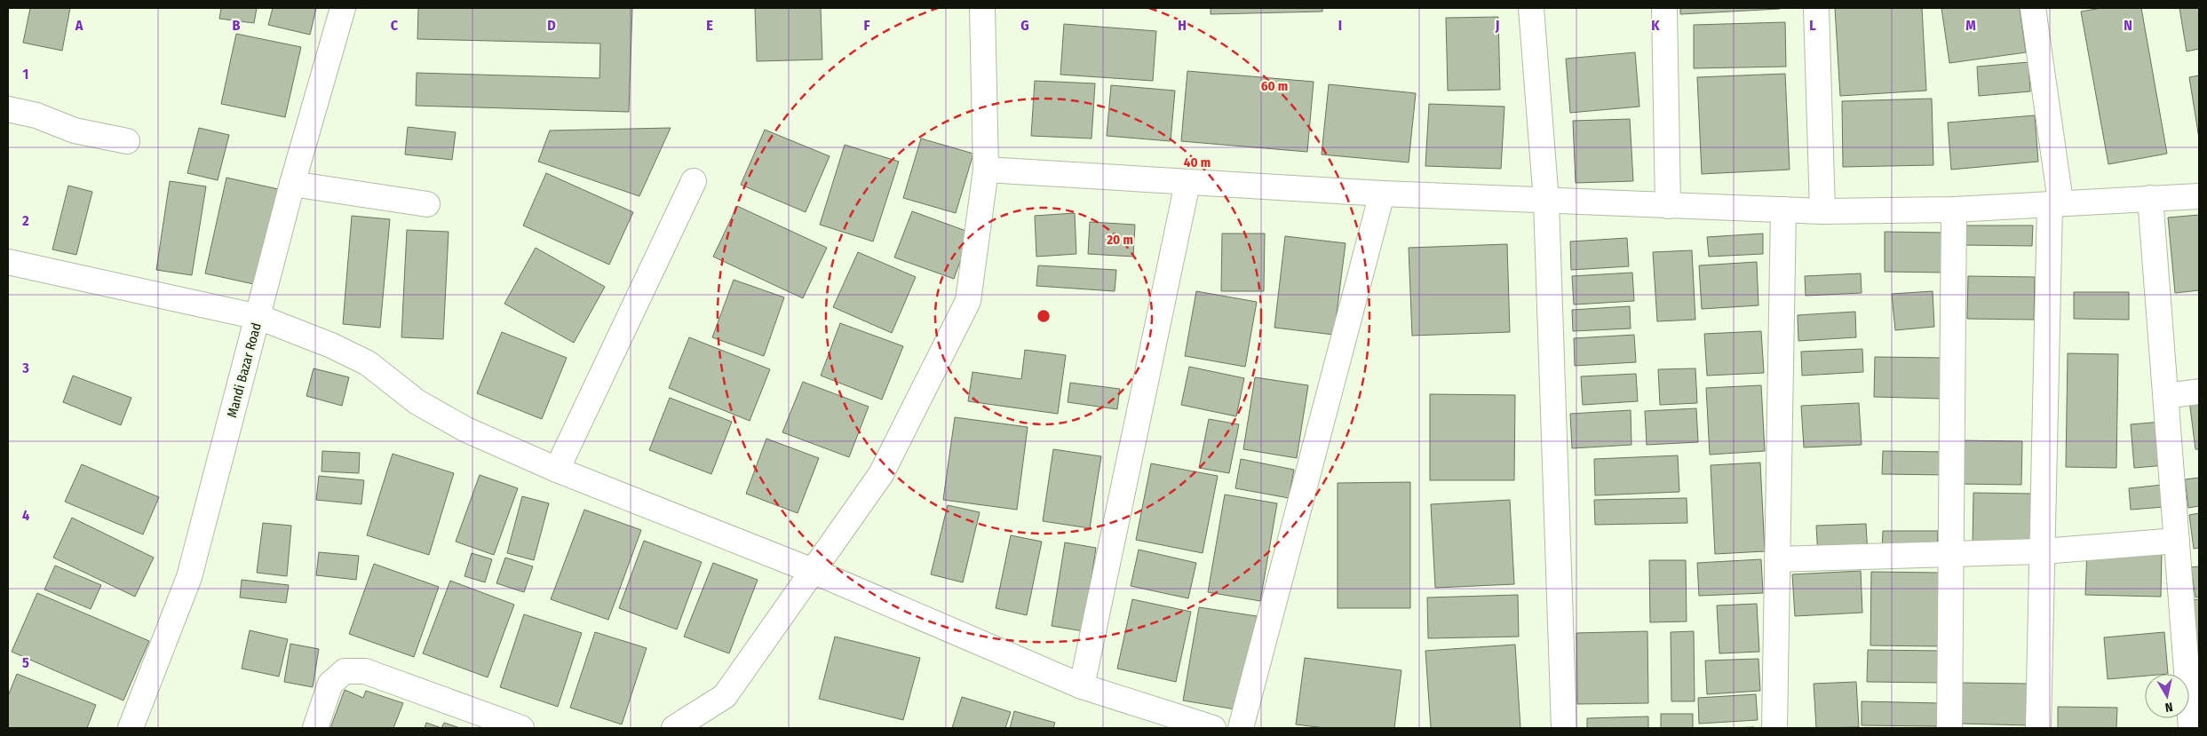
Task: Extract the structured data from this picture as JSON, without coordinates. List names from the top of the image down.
{
  "streets": {
    "street": ["Mandi Bazar Road"]
  },
  "north": "bottom",
  "grid": {
    "columns": [
      "A",
      "B",
      "C",
      "D",
      "E",
      "F",
      "G",
      "H",
      "I",
      "J",
      "K",
      "L",
      "M",
      "N"
    ],
    "rows": [
      "1",
      "2",
      "3",
      "4",
      "5"
    ]
  },
  "rings": ["60 m", "40 m", "20 m"]
}
